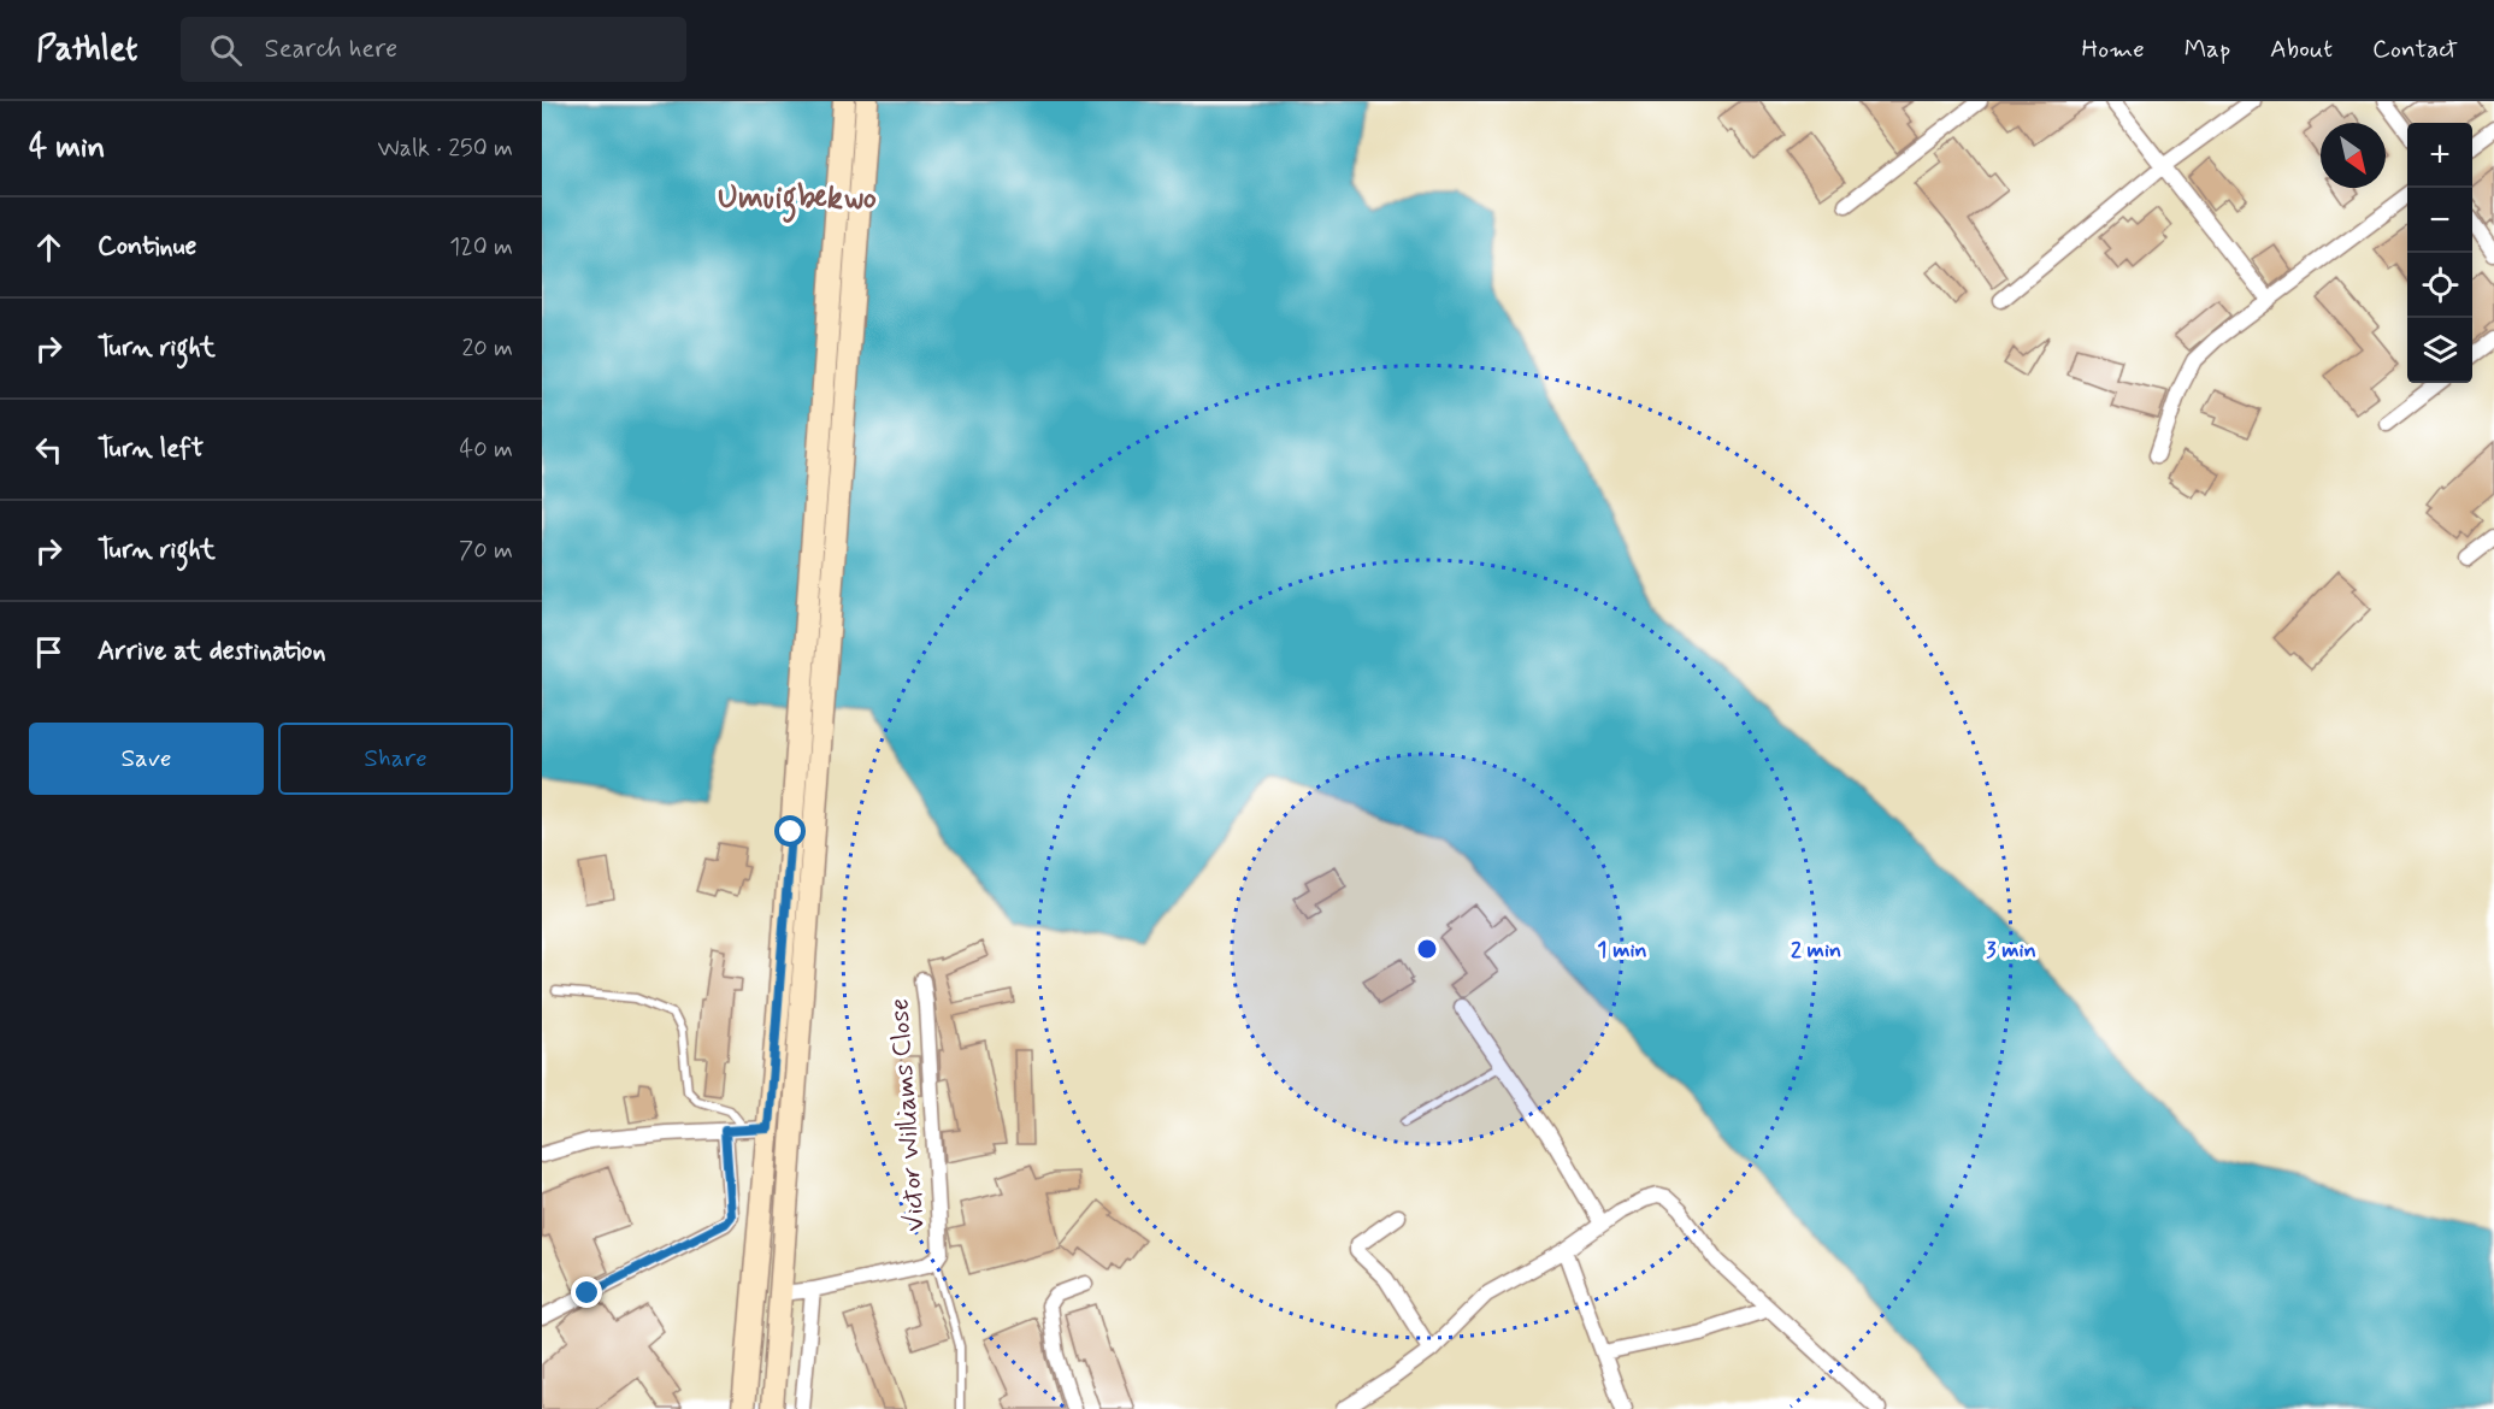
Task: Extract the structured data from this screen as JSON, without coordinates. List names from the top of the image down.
{
  "streets": {
    "street": ["Victor Williams Close"]
  },
  "districts": ["Umuigbekwo"],
  "north": "bottom right",
  "page": {
    "header": "Pathlet",
    "search": "Search here",
    "nav": [
      "Home",
      "Map",
      "About",
      "Contact"
    ],
    "heading": ["4 min", "Walk · 250 m"],
    "map_buttons": ["+", "−"],
    "list": [
      ["Continue", "120 m"],
      ["Turn right", "20 m"],
      ["Turn left", "40 m"],
      ["Turn right", "70 m"],
      "Arrive at destination"
    ],
    "buttons": ["Save", "Share"]
  },
  "rings": ["1 min", "2 min", "3 min"]
}
